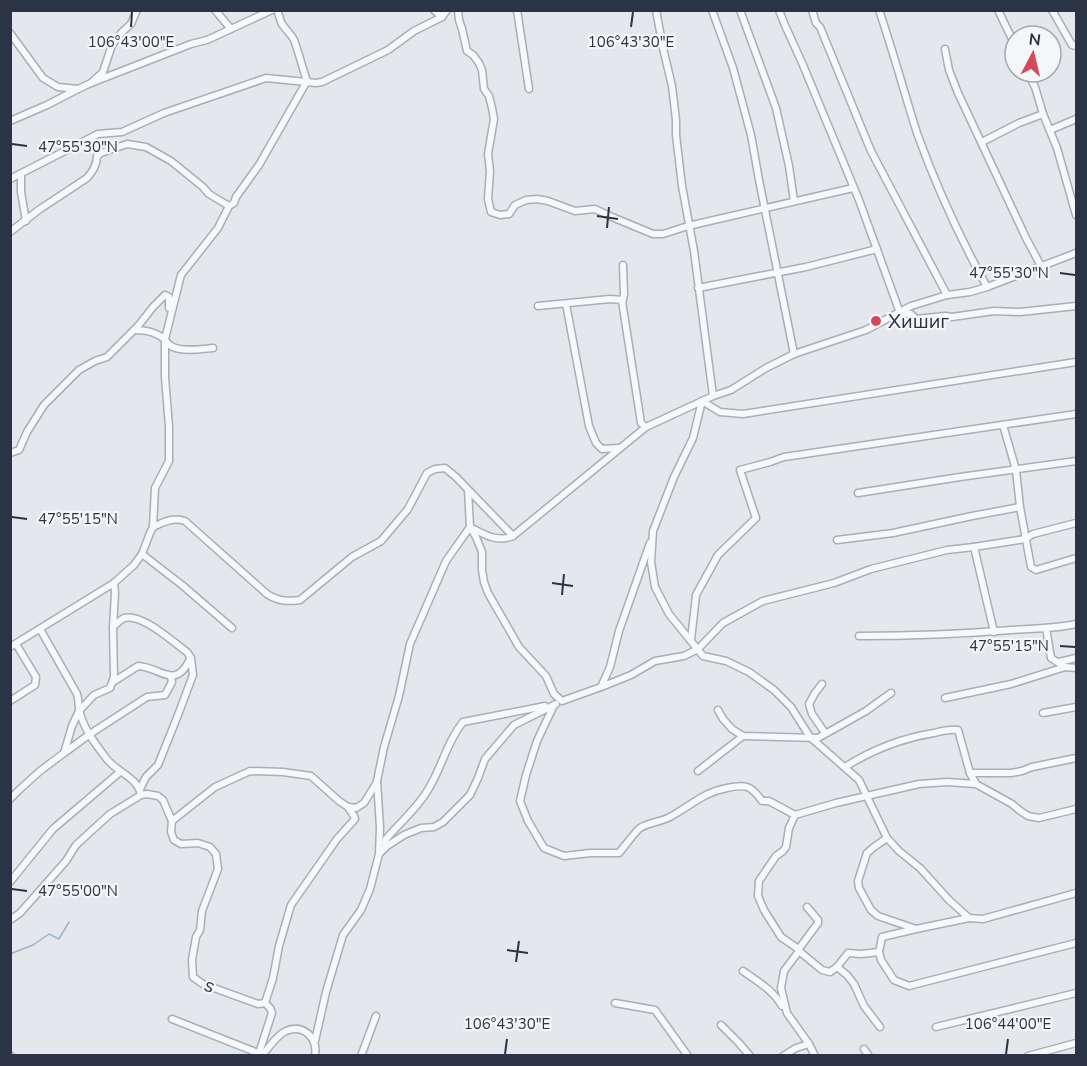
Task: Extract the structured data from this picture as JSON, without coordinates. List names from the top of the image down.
{
  "streets": {
    "street": ["s"]
  },
  "places": ["Хишиг"],
  "north": "top",
  "coordinates": [
    "106°43'00\"E",
    "106°43'30\"E",
    "47°55'30\"N",
    "47°55'15\"N",
    "47°55'00\"N",
    "106°44'00\"E"
  ]
}
